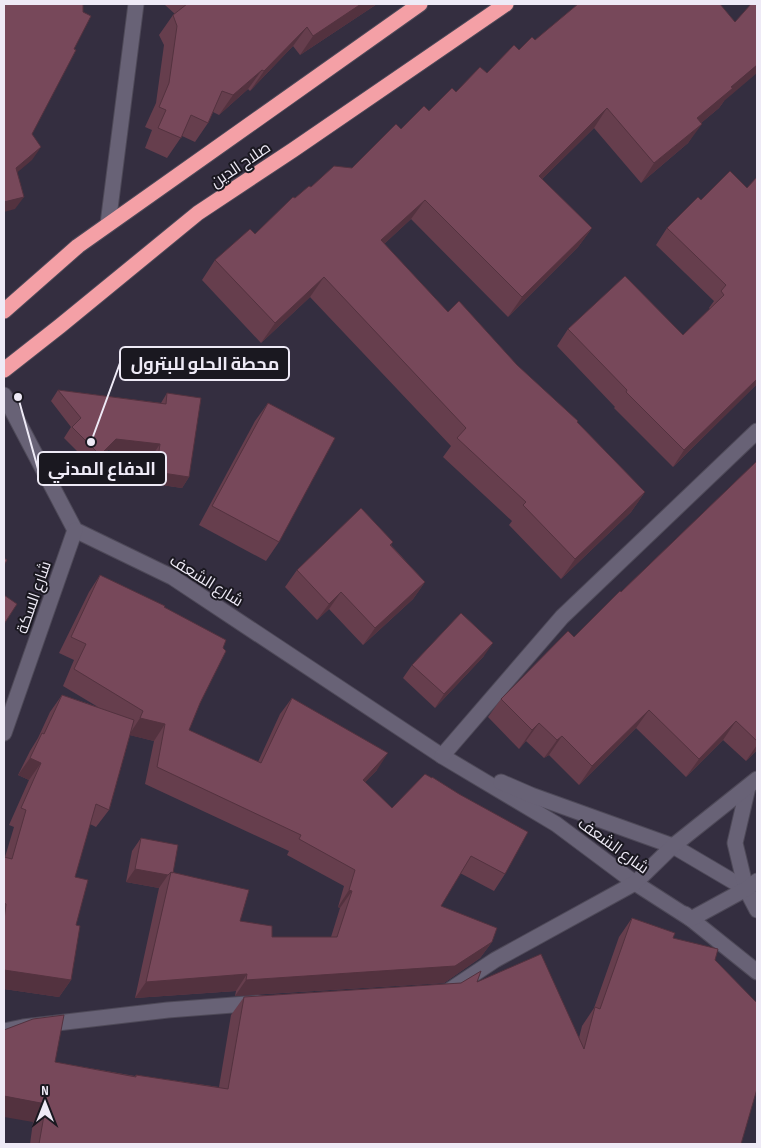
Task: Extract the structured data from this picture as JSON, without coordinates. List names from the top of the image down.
{
  "streets": {
    "highway": ["صلاح الدين"],
    "street": ["شارع الشعف", "شارع السكة"]
  },
  "crossings": [
    ["شارع الشعف", "شارع السكة"]
  ],
  "places": ["الدفاع المدني", "محطة الحلو للبترول"],
  "north": "top"
}
